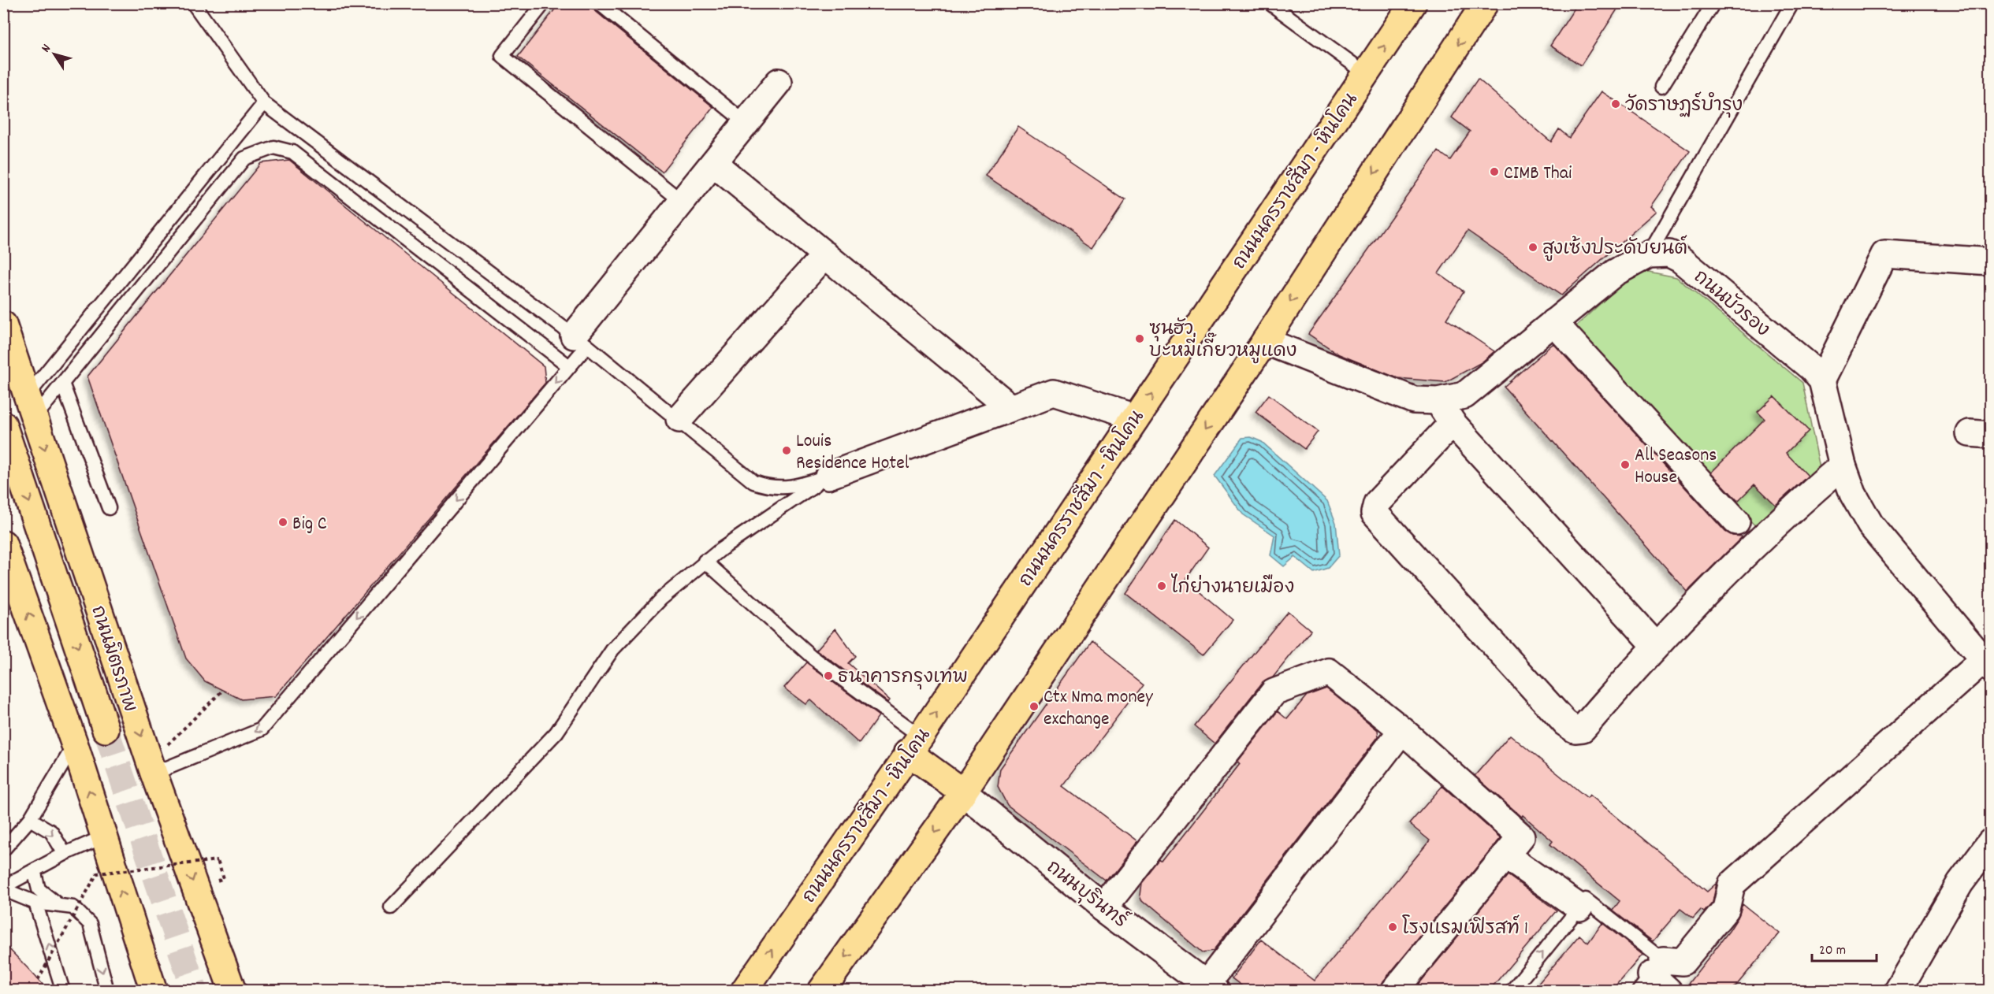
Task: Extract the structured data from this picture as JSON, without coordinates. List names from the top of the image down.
{
  "streets": {
    "main road": ["ถนนนครราชสีมา - หินโคน", "ถนนมิตรภาพ"],
    "street": ["ถนนบัวรอง", "ถนนบุรินทร์"]
  },
  "places": [
    "วัดราษฏร์บำรุง",
    "CIMB Thai",
    "สูงเซ้งประดับยนต์",
    "ซุนฮัว บะหมี่เกี๊ยวหมูแดง",
    "Louis Residence Hotel",
    "All Seasons House",
    "Big C",
    "ไก่ย่างนายเมือง",
    "ธนาคารกรุงเทพ",
    "Ctx Nma money exchange",
    "โรงแรมเฟิรสท์ 1"
  ],
  "scale_bar": "20 m",
  "north": "top left"
}
